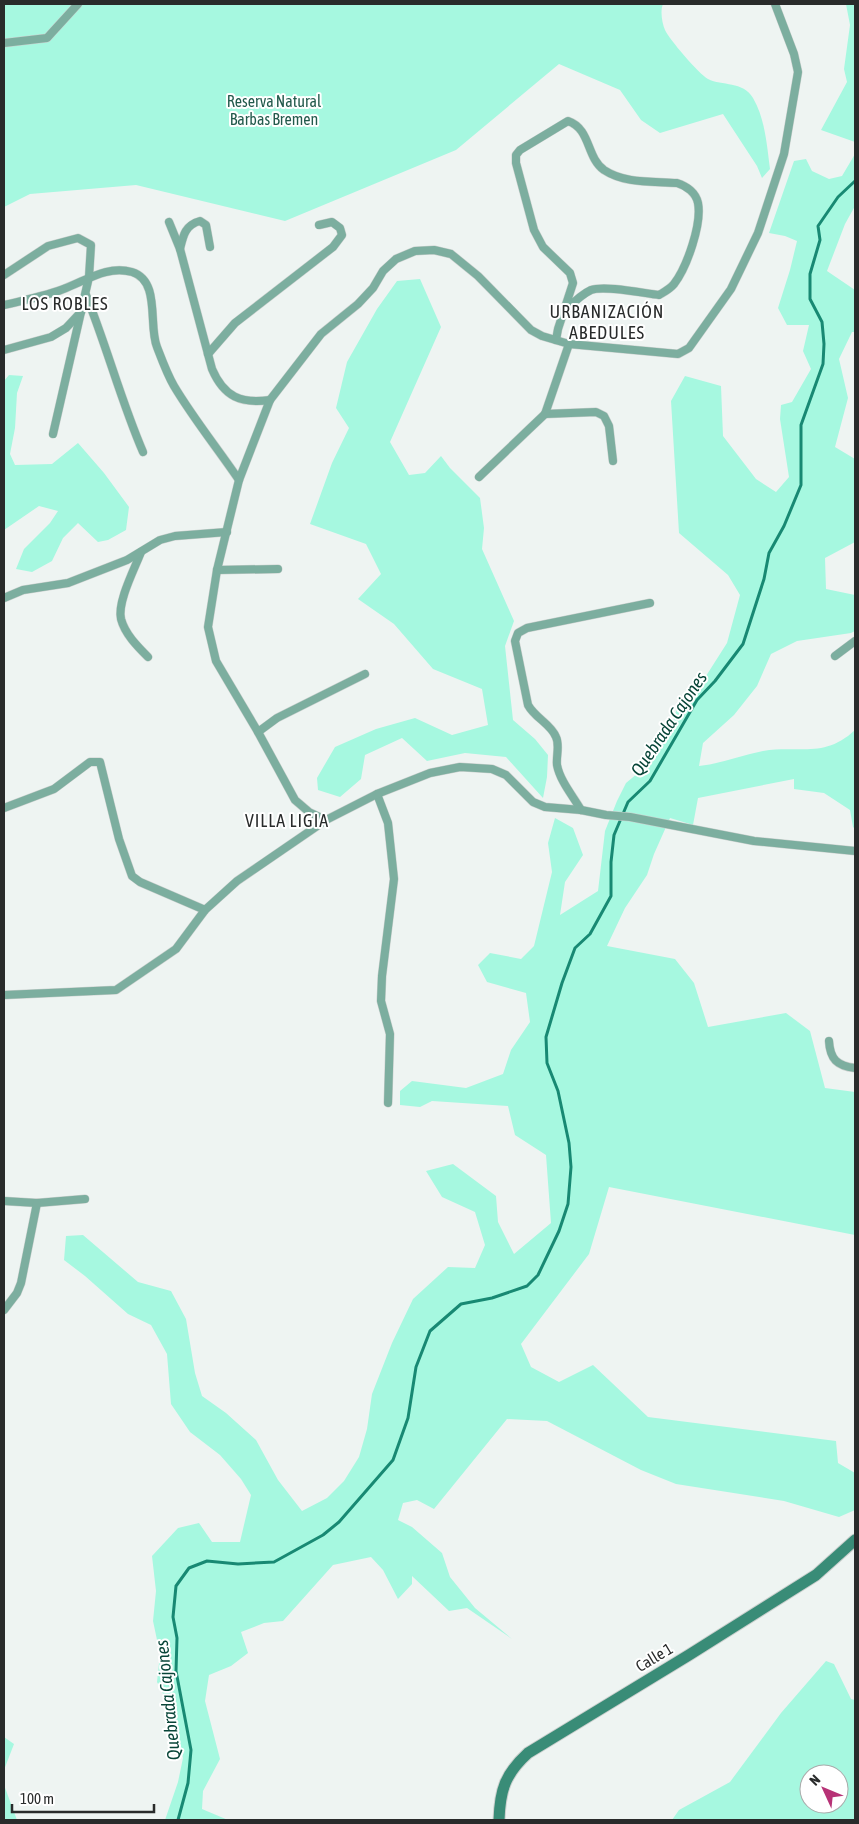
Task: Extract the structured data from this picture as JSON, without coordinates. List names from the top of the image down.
{
  "streets": {
    "street": ["Calle 1"]
  },
  "districts": ["LOS ROBLES", "URBANIZACIÓN ABEDULES", "VILLA LIGIA"],
  "water": ["Quebrada Cajones"],
  "parks": ["Reserva Natural Barbas Bremen"],
  "scale_bar": "100 m",
  "north": "top left"
}
